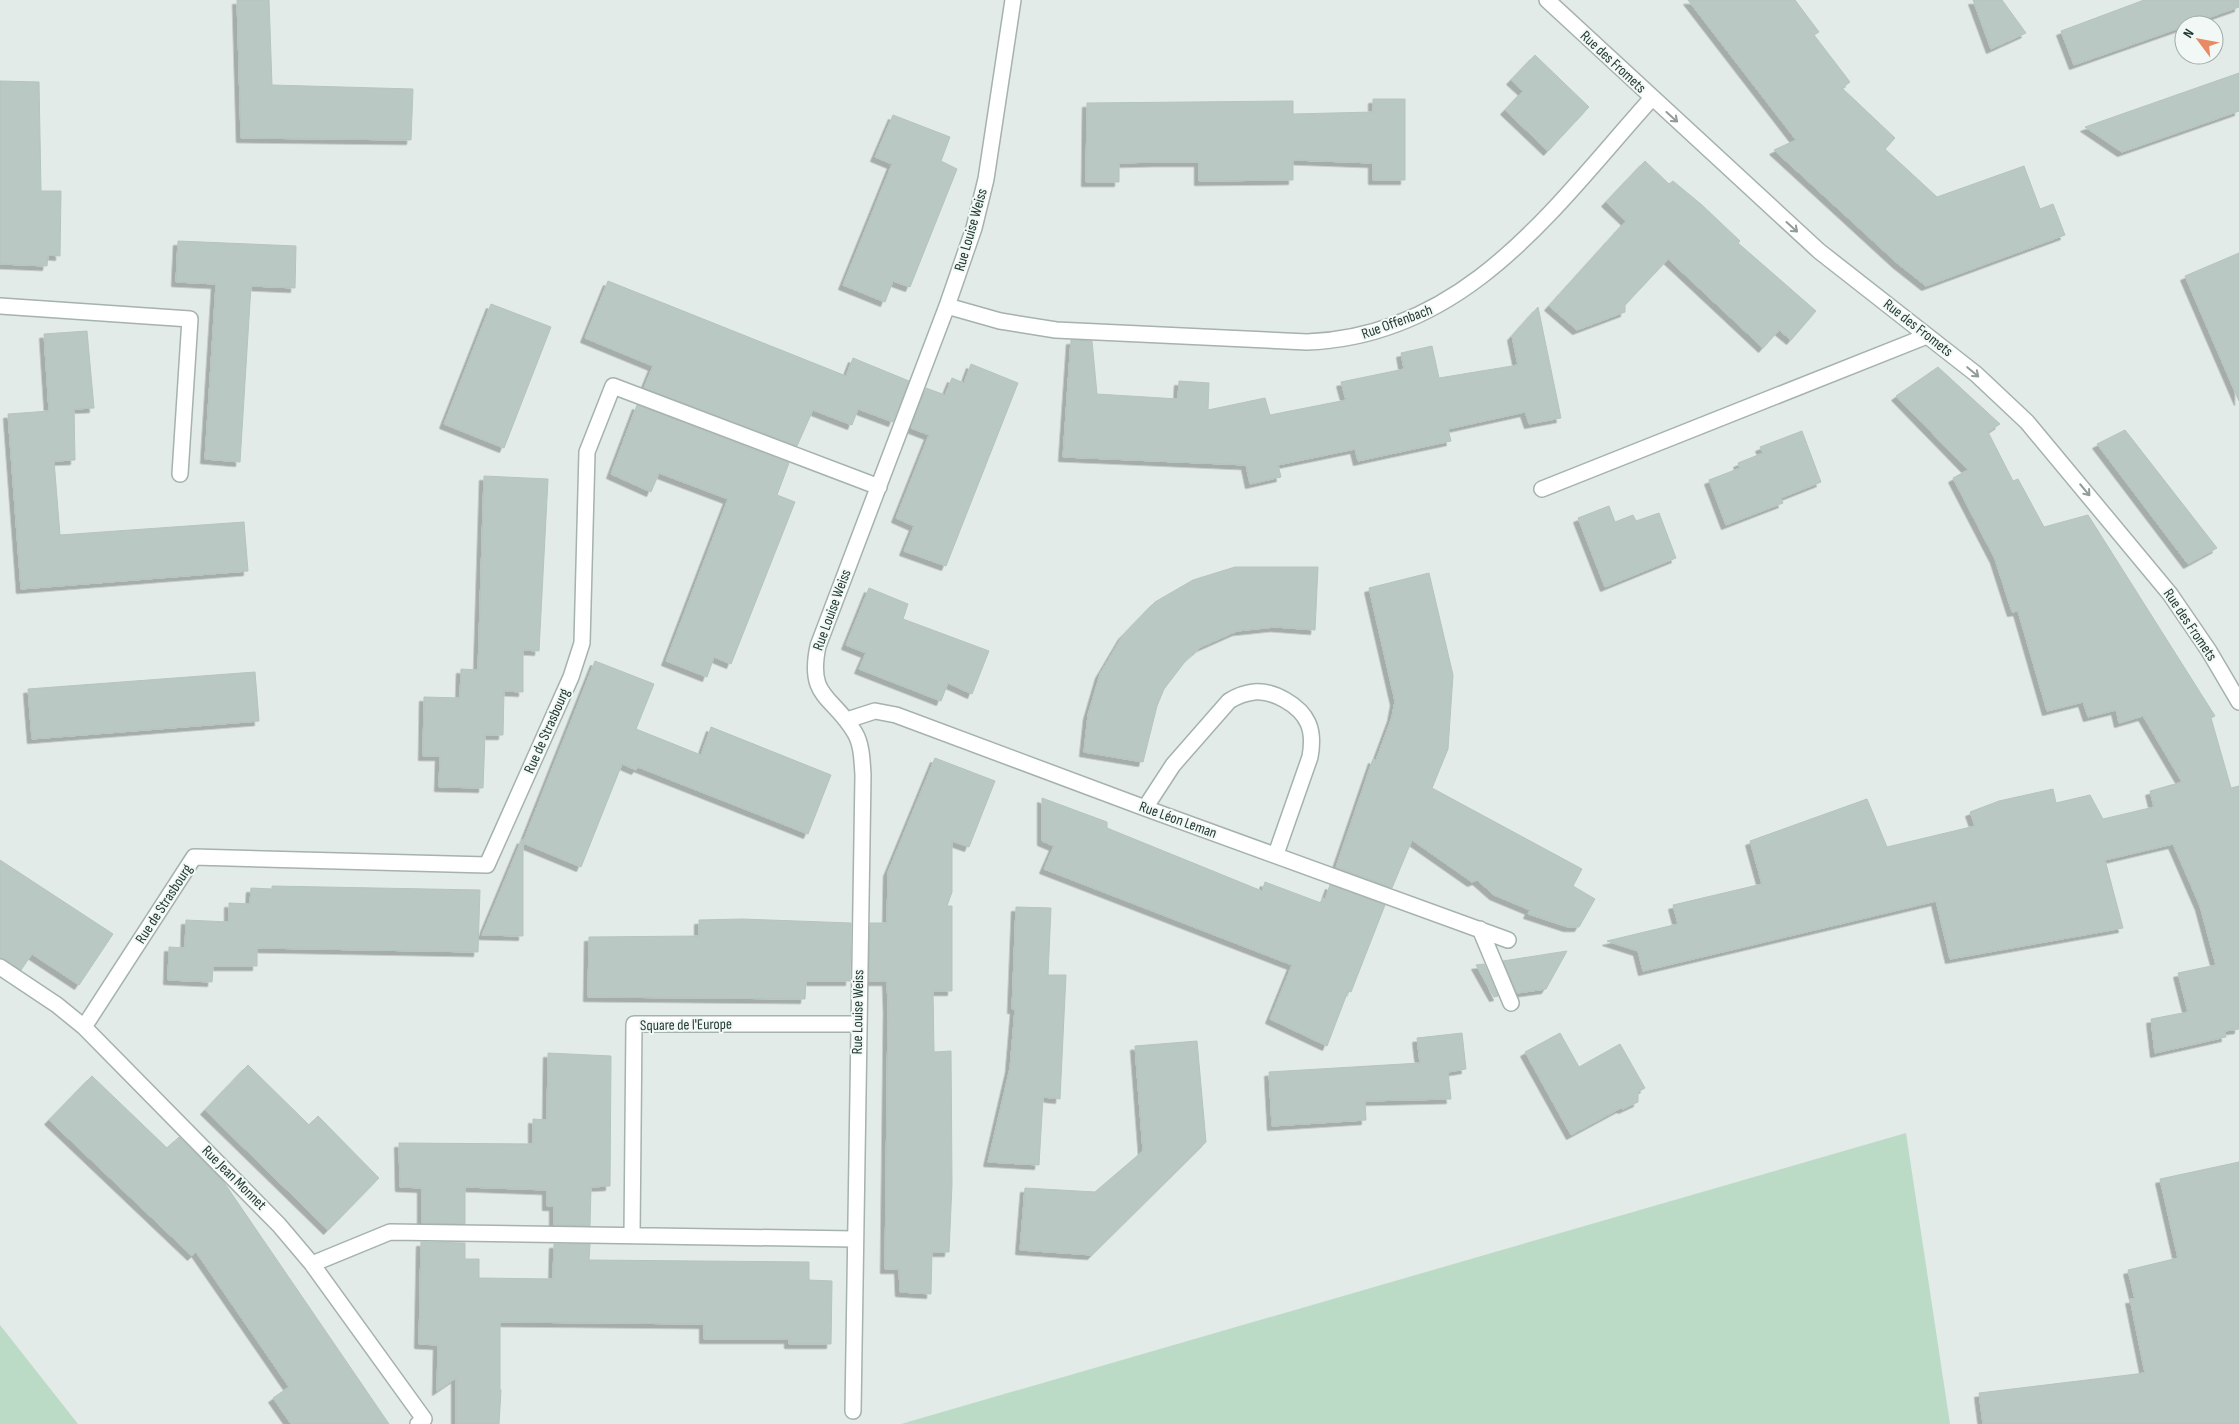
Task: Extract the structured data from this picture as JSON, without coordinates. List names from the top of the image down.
{
  "streets": {
    "street": [
      "Rue des Fromets",
      "Rue Louise Weiss",
      "Rue Offenbach",
      "Rue de Strasbourg",
      "Rue Léon Leman",
      "Square de l'Europe",
      "Rue Jean Monnet"
    ]
  },
  "crossings": [
    ["Rue des Fromets", "Rue Offenbach"],
    ["Rue Louise Weiss", "Rue Offenbach"],
    ["Rue Louise Weiss", "Rue de Strasbourg"],
    ["Rue Louise Weiss", "Rue Léon Leman"],
    ["Rue Louise Weiss", "Square de l'Europe"],
    ["Rue de Strasbourg", "Rue Jean Monnet"]
  ],
  "one_way": ["Rue des Fromets"],
  "north": "top left"
}
